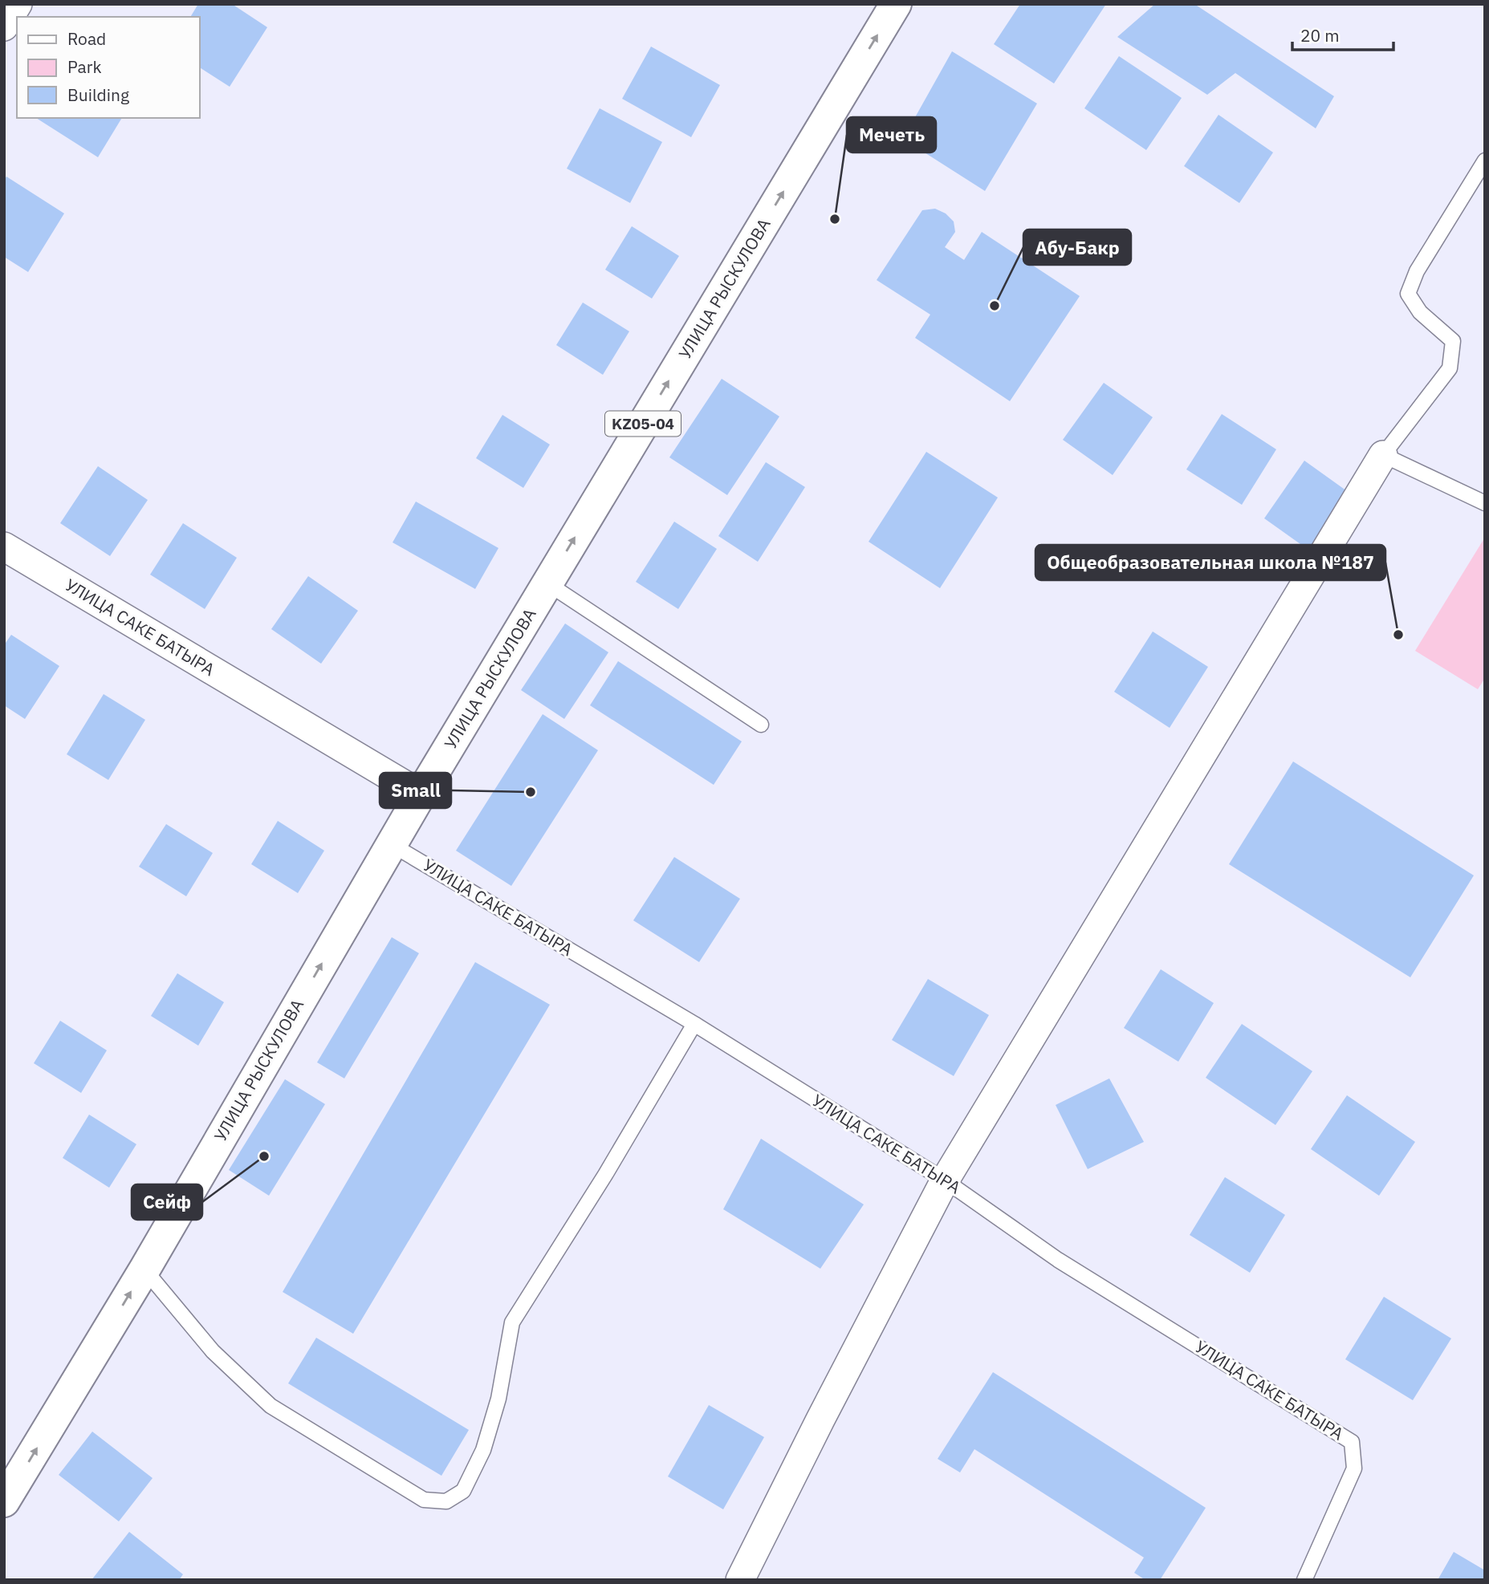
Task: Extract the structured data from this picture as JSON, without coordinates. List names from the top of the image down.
{
  "streets": {
    "main road": ["УЛИЦА РЫСКУЛОВА", "KZ05-04"],
    "street": ["УЛИЦА САКЕ БАТЫРА"]
  },
  "crossings": [
    ["УЛИЦА РЫСКУЛОВА", "УЛИЦА САКЕ БАТЫРА"]
  ],
  "one_way": ["УЛИЦА РЫСКУЛОВА"],
  "places": [
    "Мечеть",
    "Абу-Бакр",
    "Общеобразовательная школа №187",
    "Small",
    "Сейф"
  ],
  "legend": ["Road", "Park", "Building"],
  "scale_bar": "20 m"
}
